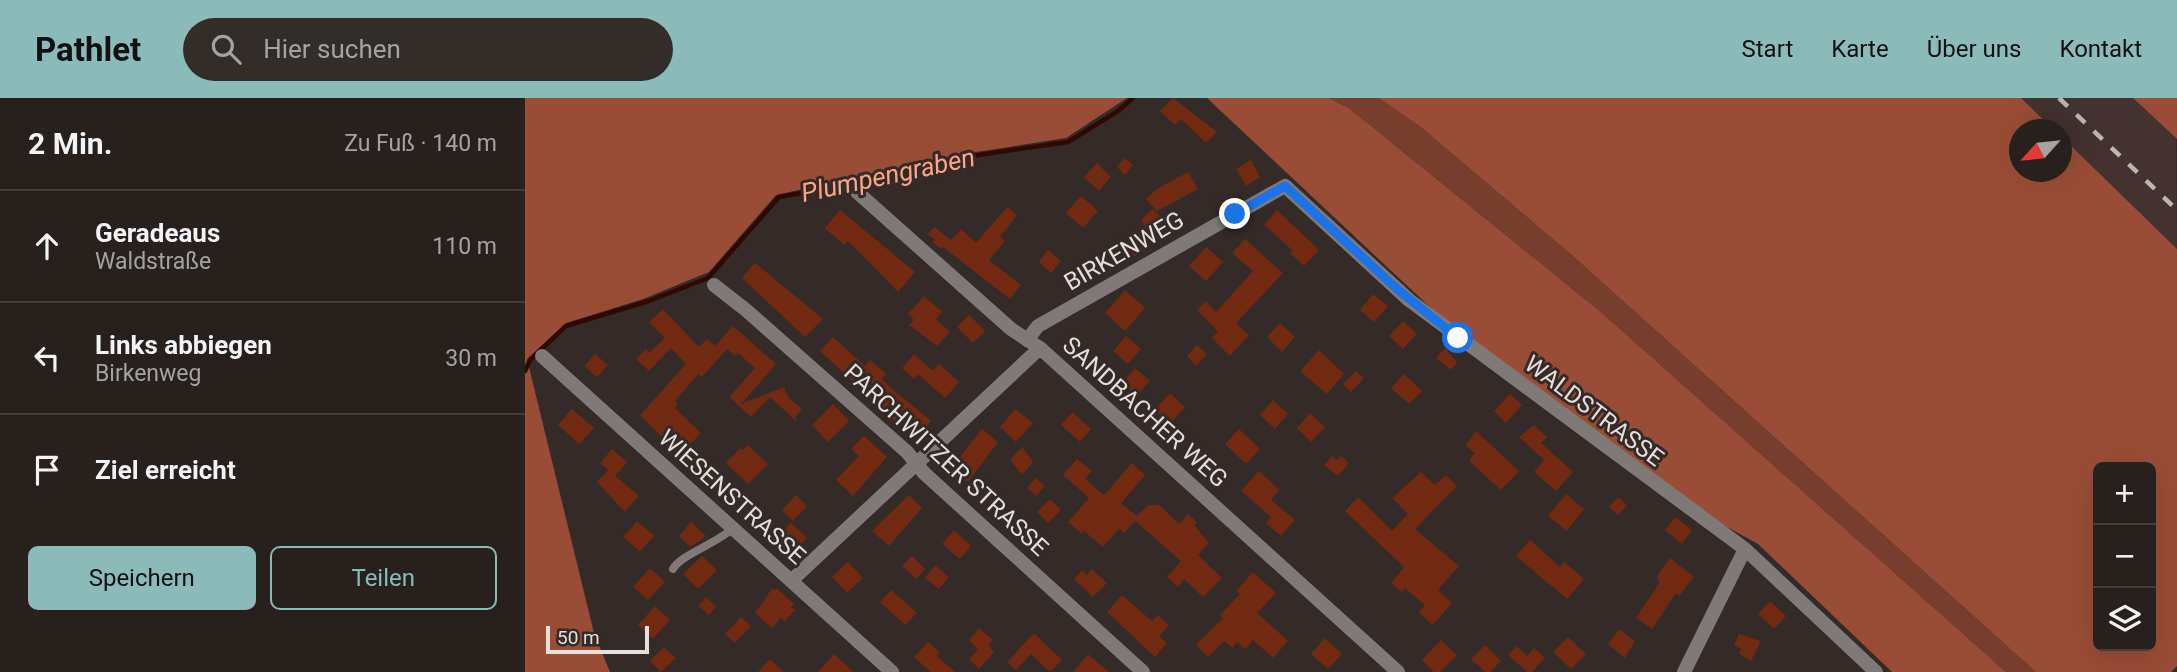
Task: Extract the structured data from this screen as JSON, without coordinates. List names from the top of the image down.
{
  "streets": {
    "street": [
      "BIRKENWEG",
      "WALDSTRASSE",
      "SANDBACHER WEG",
      "PARCHWITZER STRASSE",
      "WIESENSTRASSE"
    ]
  },
  "crossings": [
    ["BIRKENWEG", "WALDSTRASSE"],
    ["BIRKENWEG", "SANDBACHER WEG"]
  ],
  "water": ["Plumpengraben"],
  "scale_bar": "50 m",
  "north": "bottom left",
  "page": {
    "header": "Pathlet",
    "search": "Hier suchen",
    "nav": [
      "Start",
      "Karte",
      "Über uns",
      "Kontakt"
    ],
    "heading": ["2 Min.", "Zu Fuß · 140 m"],
    "list": [
      ["Geradeaus", "Waldstraße", "110 m"],
      ["Links abbiegen", "Birkenweg", "30 m"],
      "Ziel erreicht"
    ],
    "map_buttons": ["+", "−"],
    "buttons": ["Speichern", "Teilen"],
    "scale": "50 m"
  }
}
